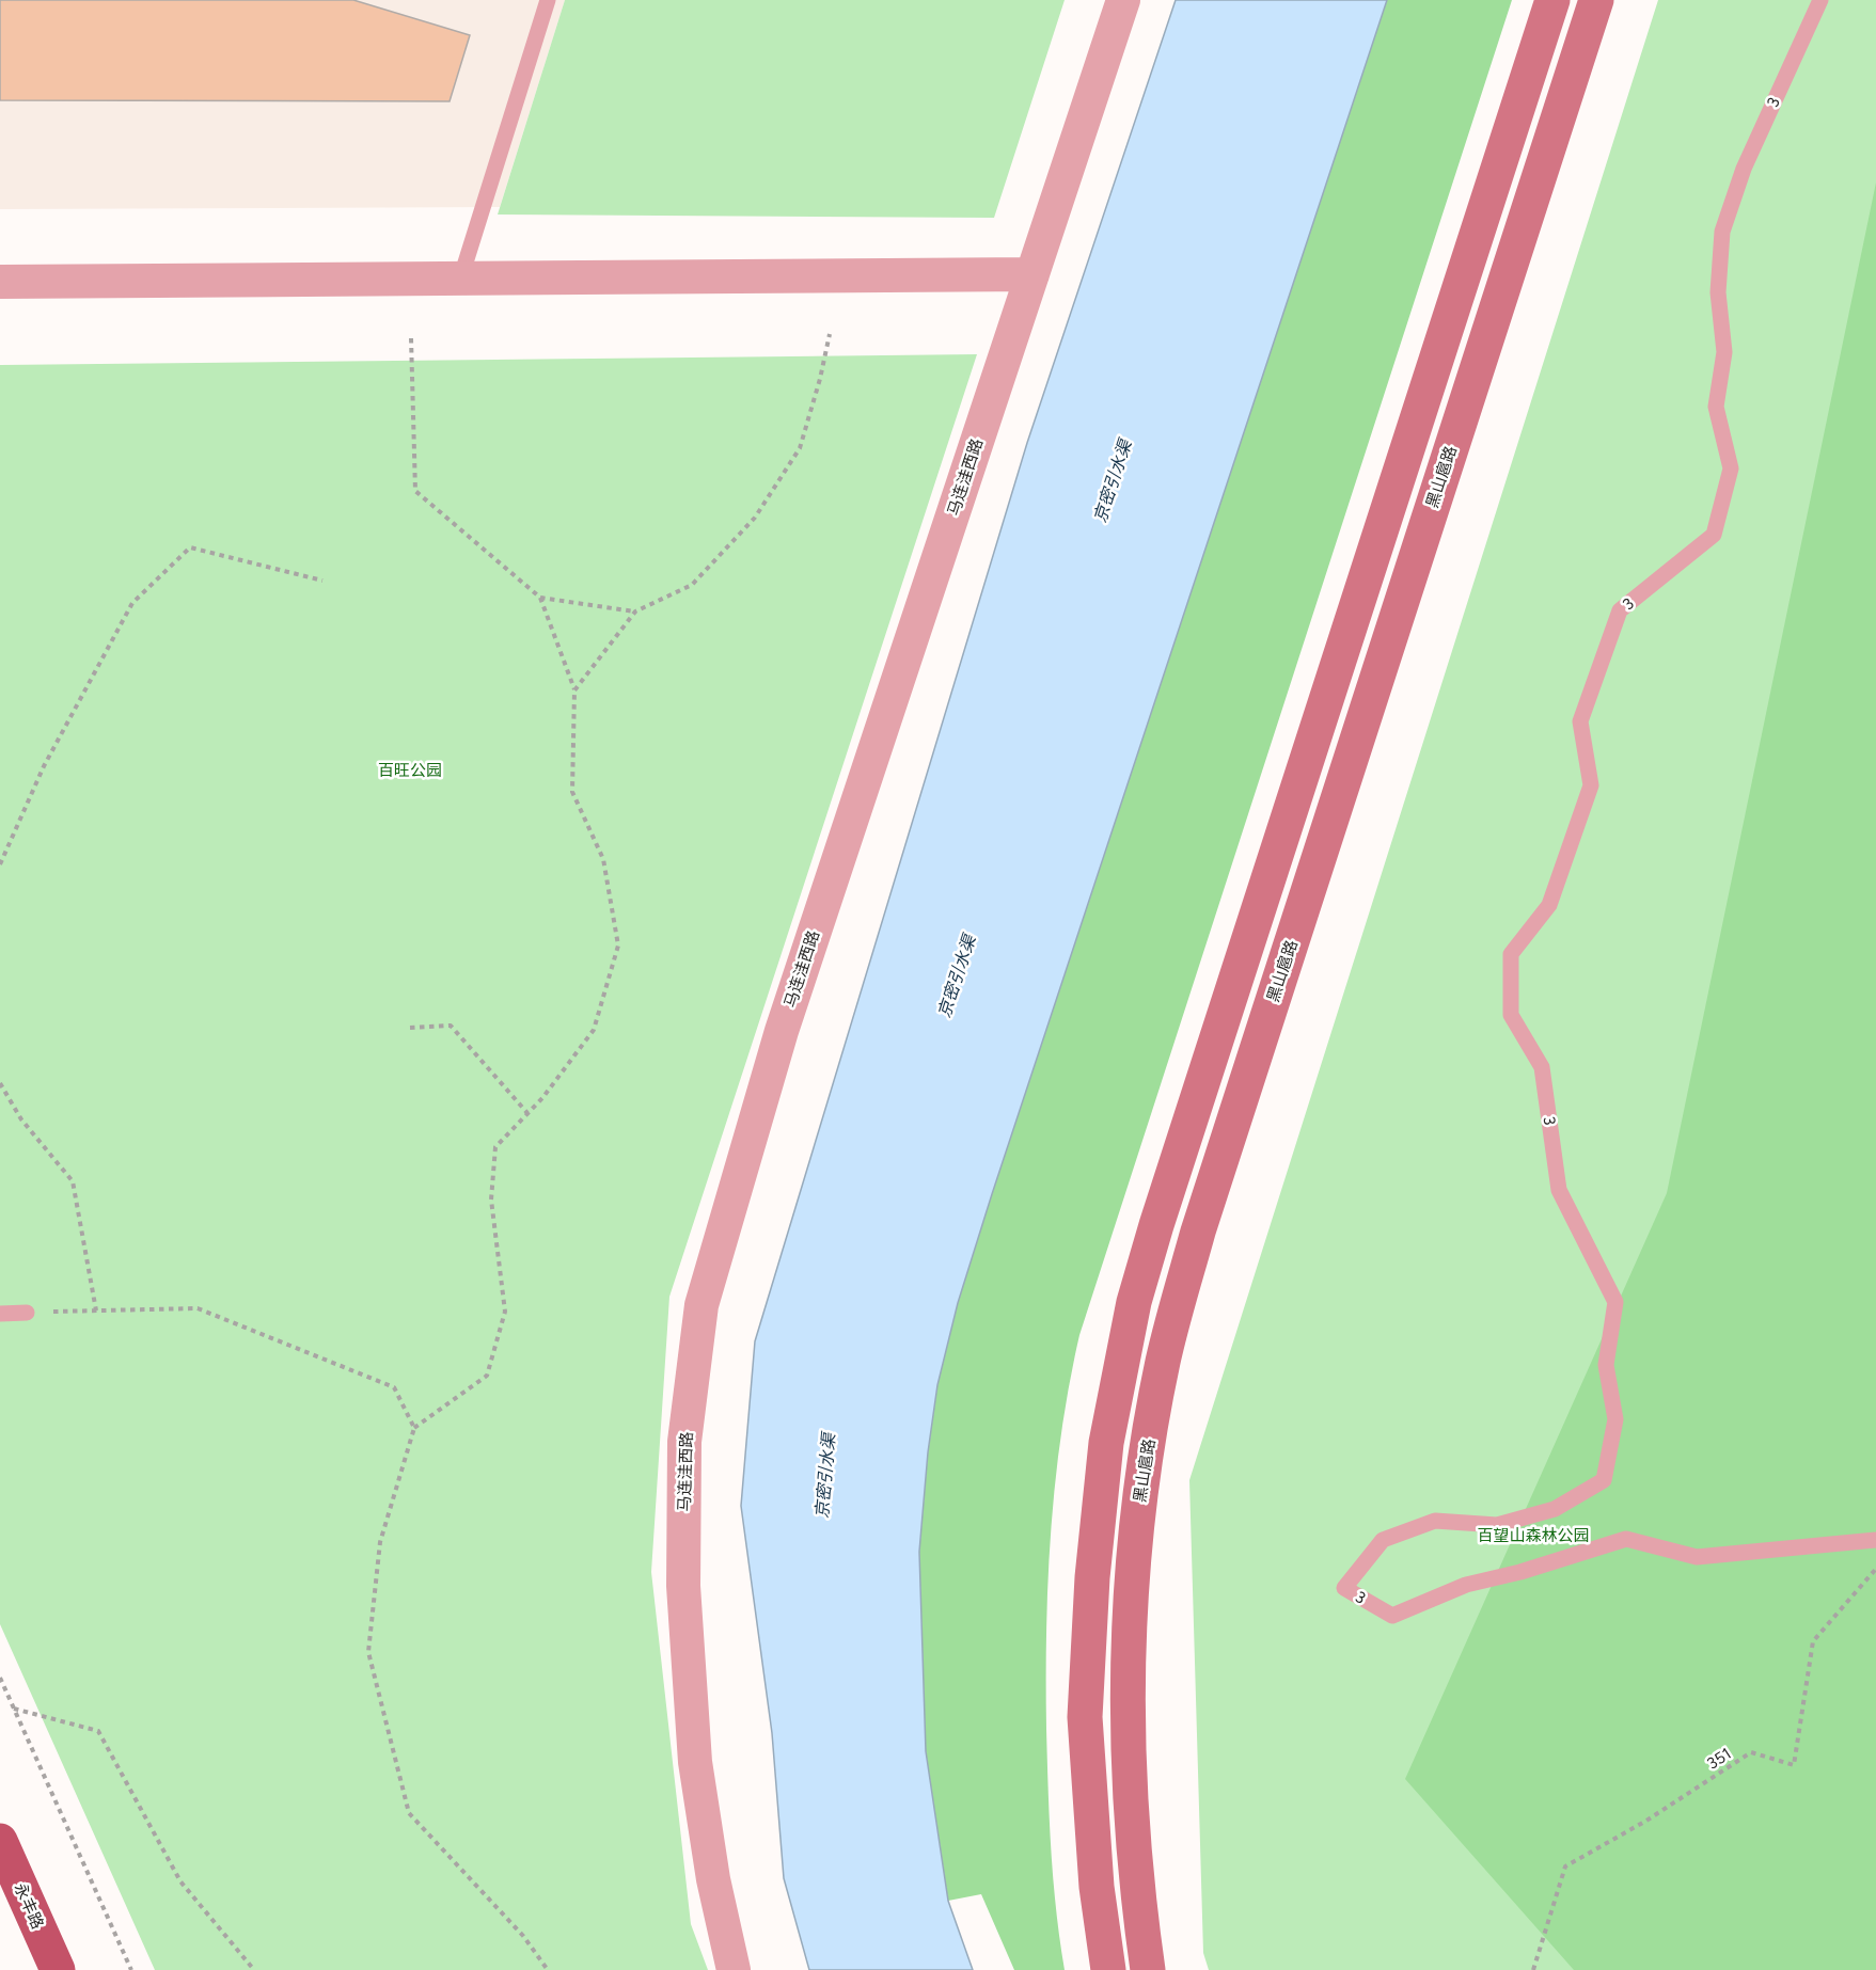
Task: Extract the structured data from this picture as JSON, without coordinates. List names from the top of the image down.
{
  "streets": {
    "main road": ["黑山扈路", "永丰路"],
    "street": ["马连洼西路"],
    "lane": ["3"],
    "path": ["351"]
  },
  "water": ["京密引水渠"],
  "parks": ["百旺公园", "百望山森林公园"]
}
